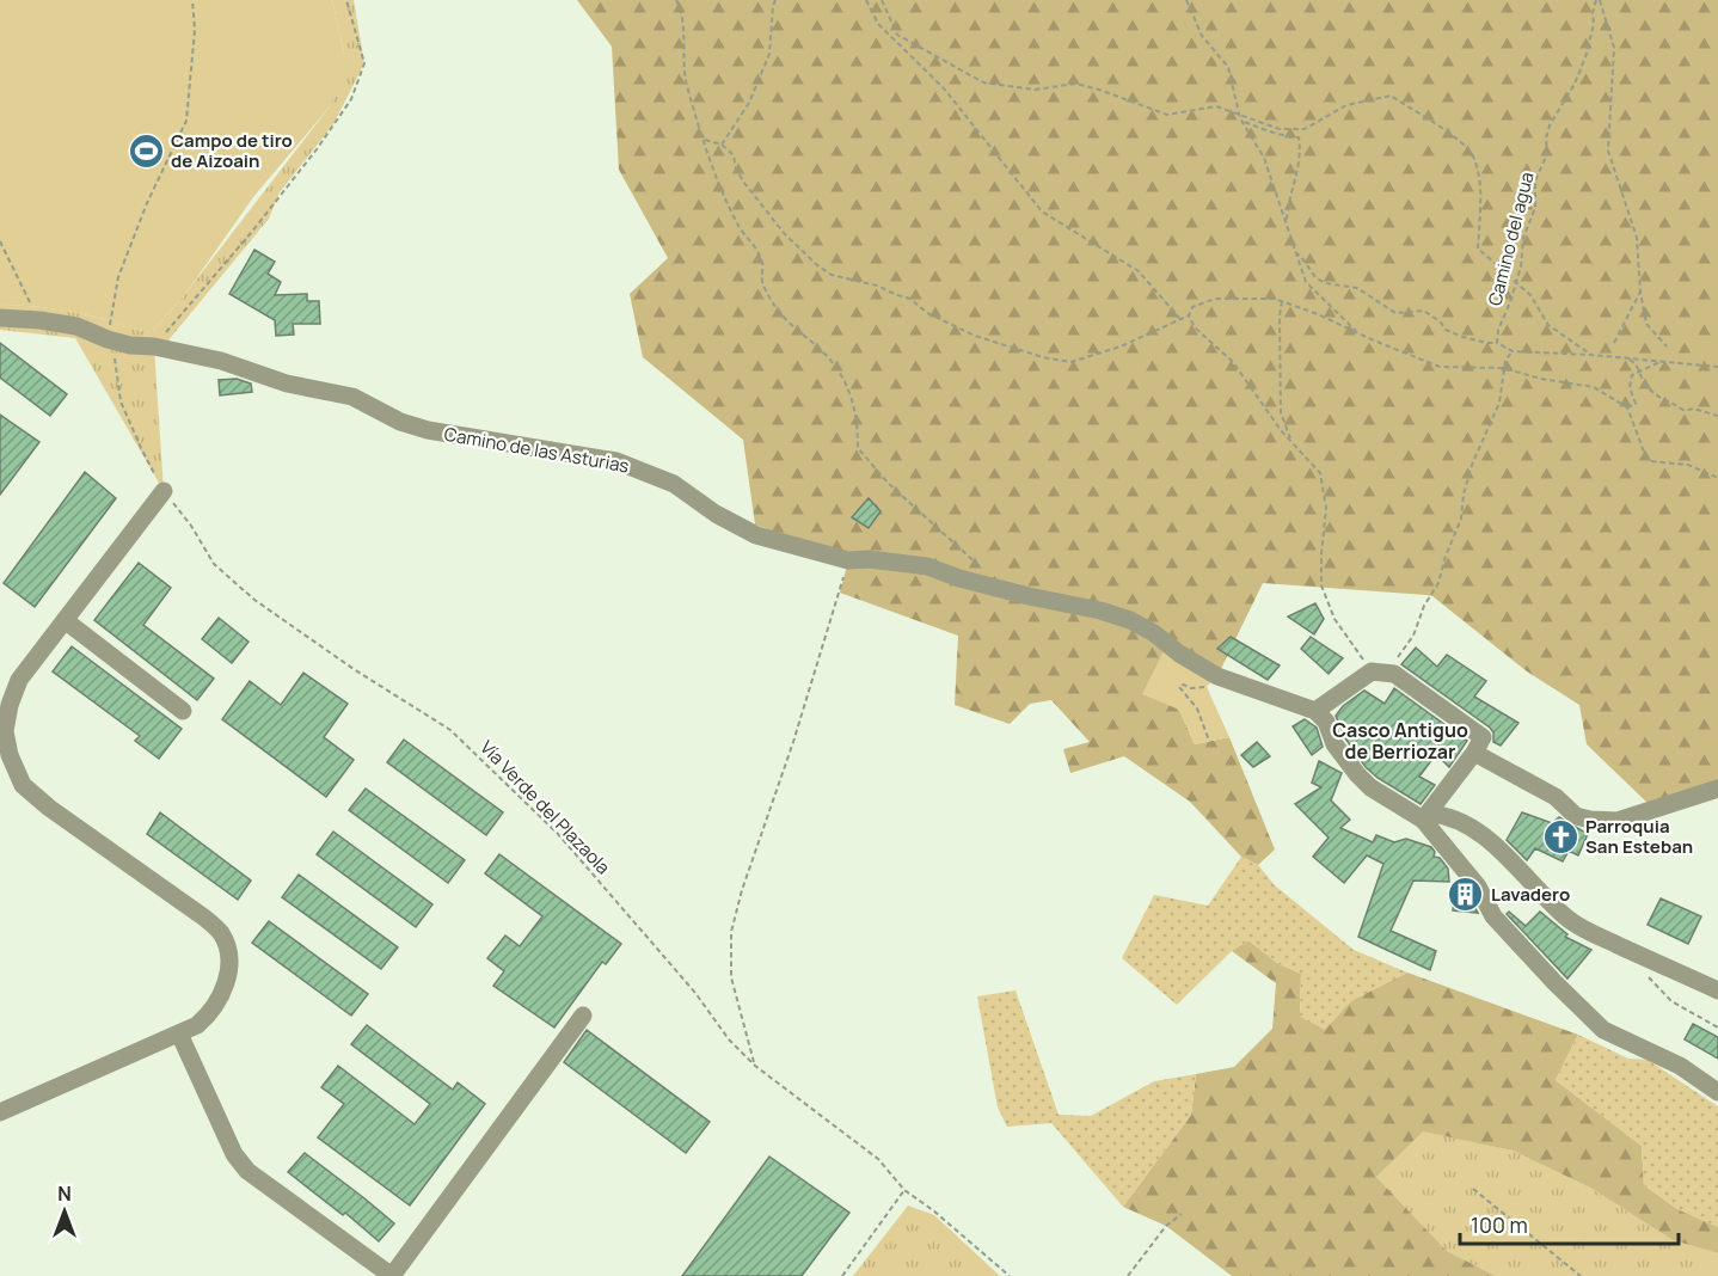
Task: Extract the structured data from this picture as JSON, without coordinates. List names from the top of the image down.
{
  "streets": {
    "street": ["Camino de las Asturias"],
    "path": ["Camino del agua", "Vía Verde del Plazaola"]
  },
  "crossings": [
    ["Camino de las Asturias", "Vía Verde del Plazaola"]
  ],
  "districts": ["Casco Antiguo de Berriozar"],
  "places": {
    "sports": ["Campo de tiro de Aizoain"],
    "church": ["Parroquia San Esteban"],
    "building": ["Lavadero"]
  },
  "scale_bar": "100 m",
  "north": "top"
}
